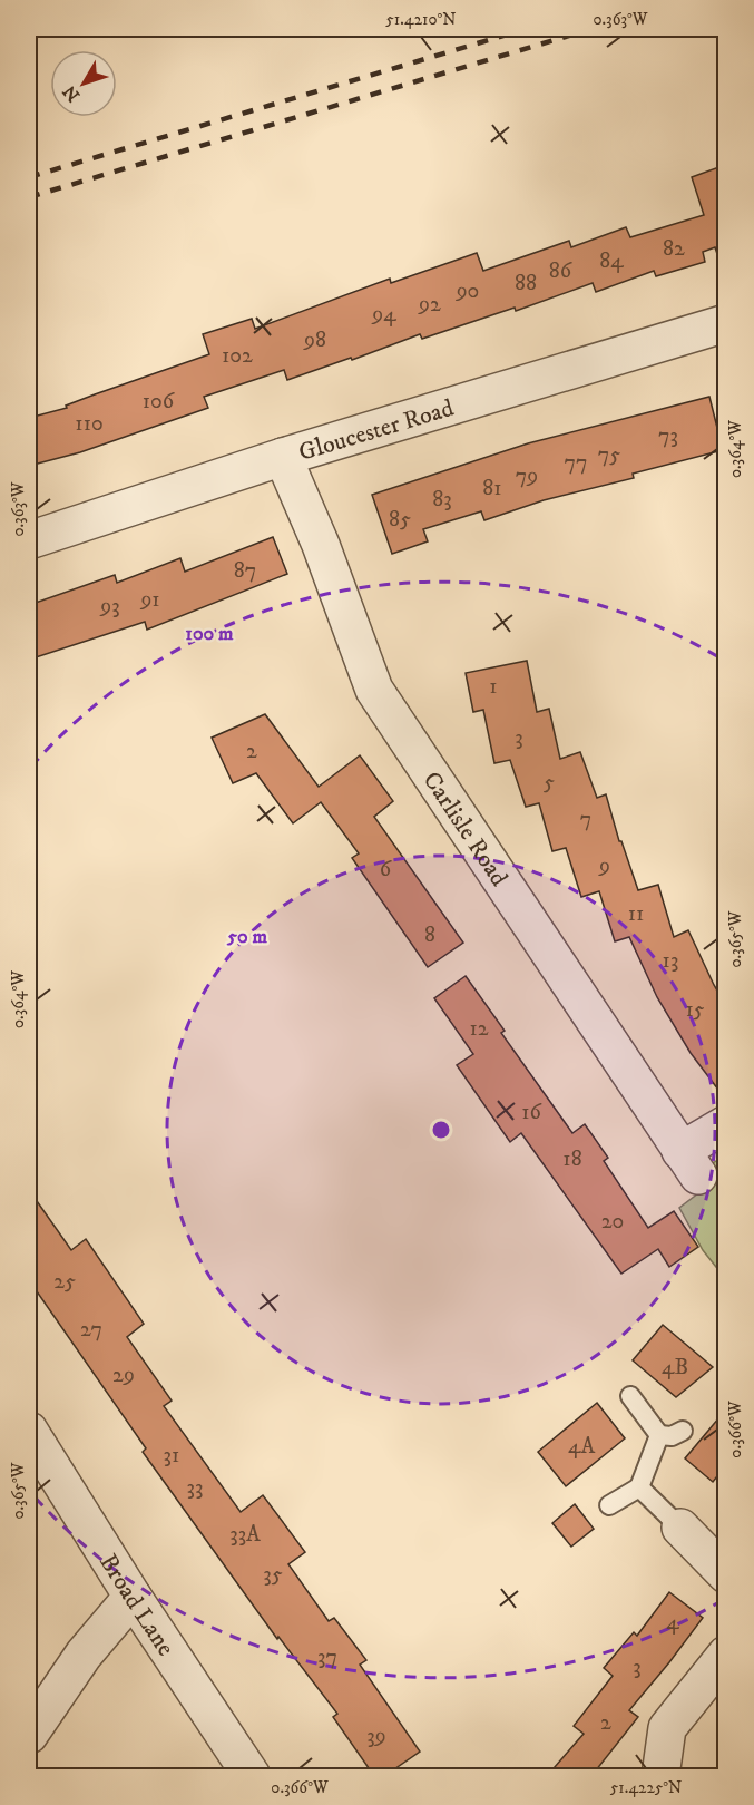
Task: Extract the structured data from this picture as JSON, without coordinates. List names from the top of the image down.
{
  "streets": {
    "street": ["Gloucester Road", "Carlisle Road", "Broad Lane"]
  },
  "crossings": [
    ["Gloucester Road", "Carlisle Road"]
  ],
  "house_numbers": [
    "82",
    "84",
    "86",
    "88",
    "90",
    "92",
    "94",
    "98",
    "102",
    "106",
    "110",
    "73",
    "75",
    "77",
    "79",
    "81",
    "83",
    "85",
    "87",
    "91",
    "93",
    "1",
    "3",
    "2",
    "5",
    "7",
    "9",
    "6",
    "11",
    "8",
    "13",
    "15",
    "12",
    "16",
    "18",
    "20",
    "25",
    "27",
    "4B",
    "29",
    "4A",
    "31",
    "33",
    "33A",
    "35",
    "4",
    "37",
    "3",
    "2",
    "39"
  ],
  "north": "bottom left",
  "coordinates": [
    "51.4210°N",
    "0.363°W",
    "0.364°W",
    "0.365°W",
    "0.366°W",
    "51.4225°N"
  ],
  "rings": ["100 m", "50 m"]
}
